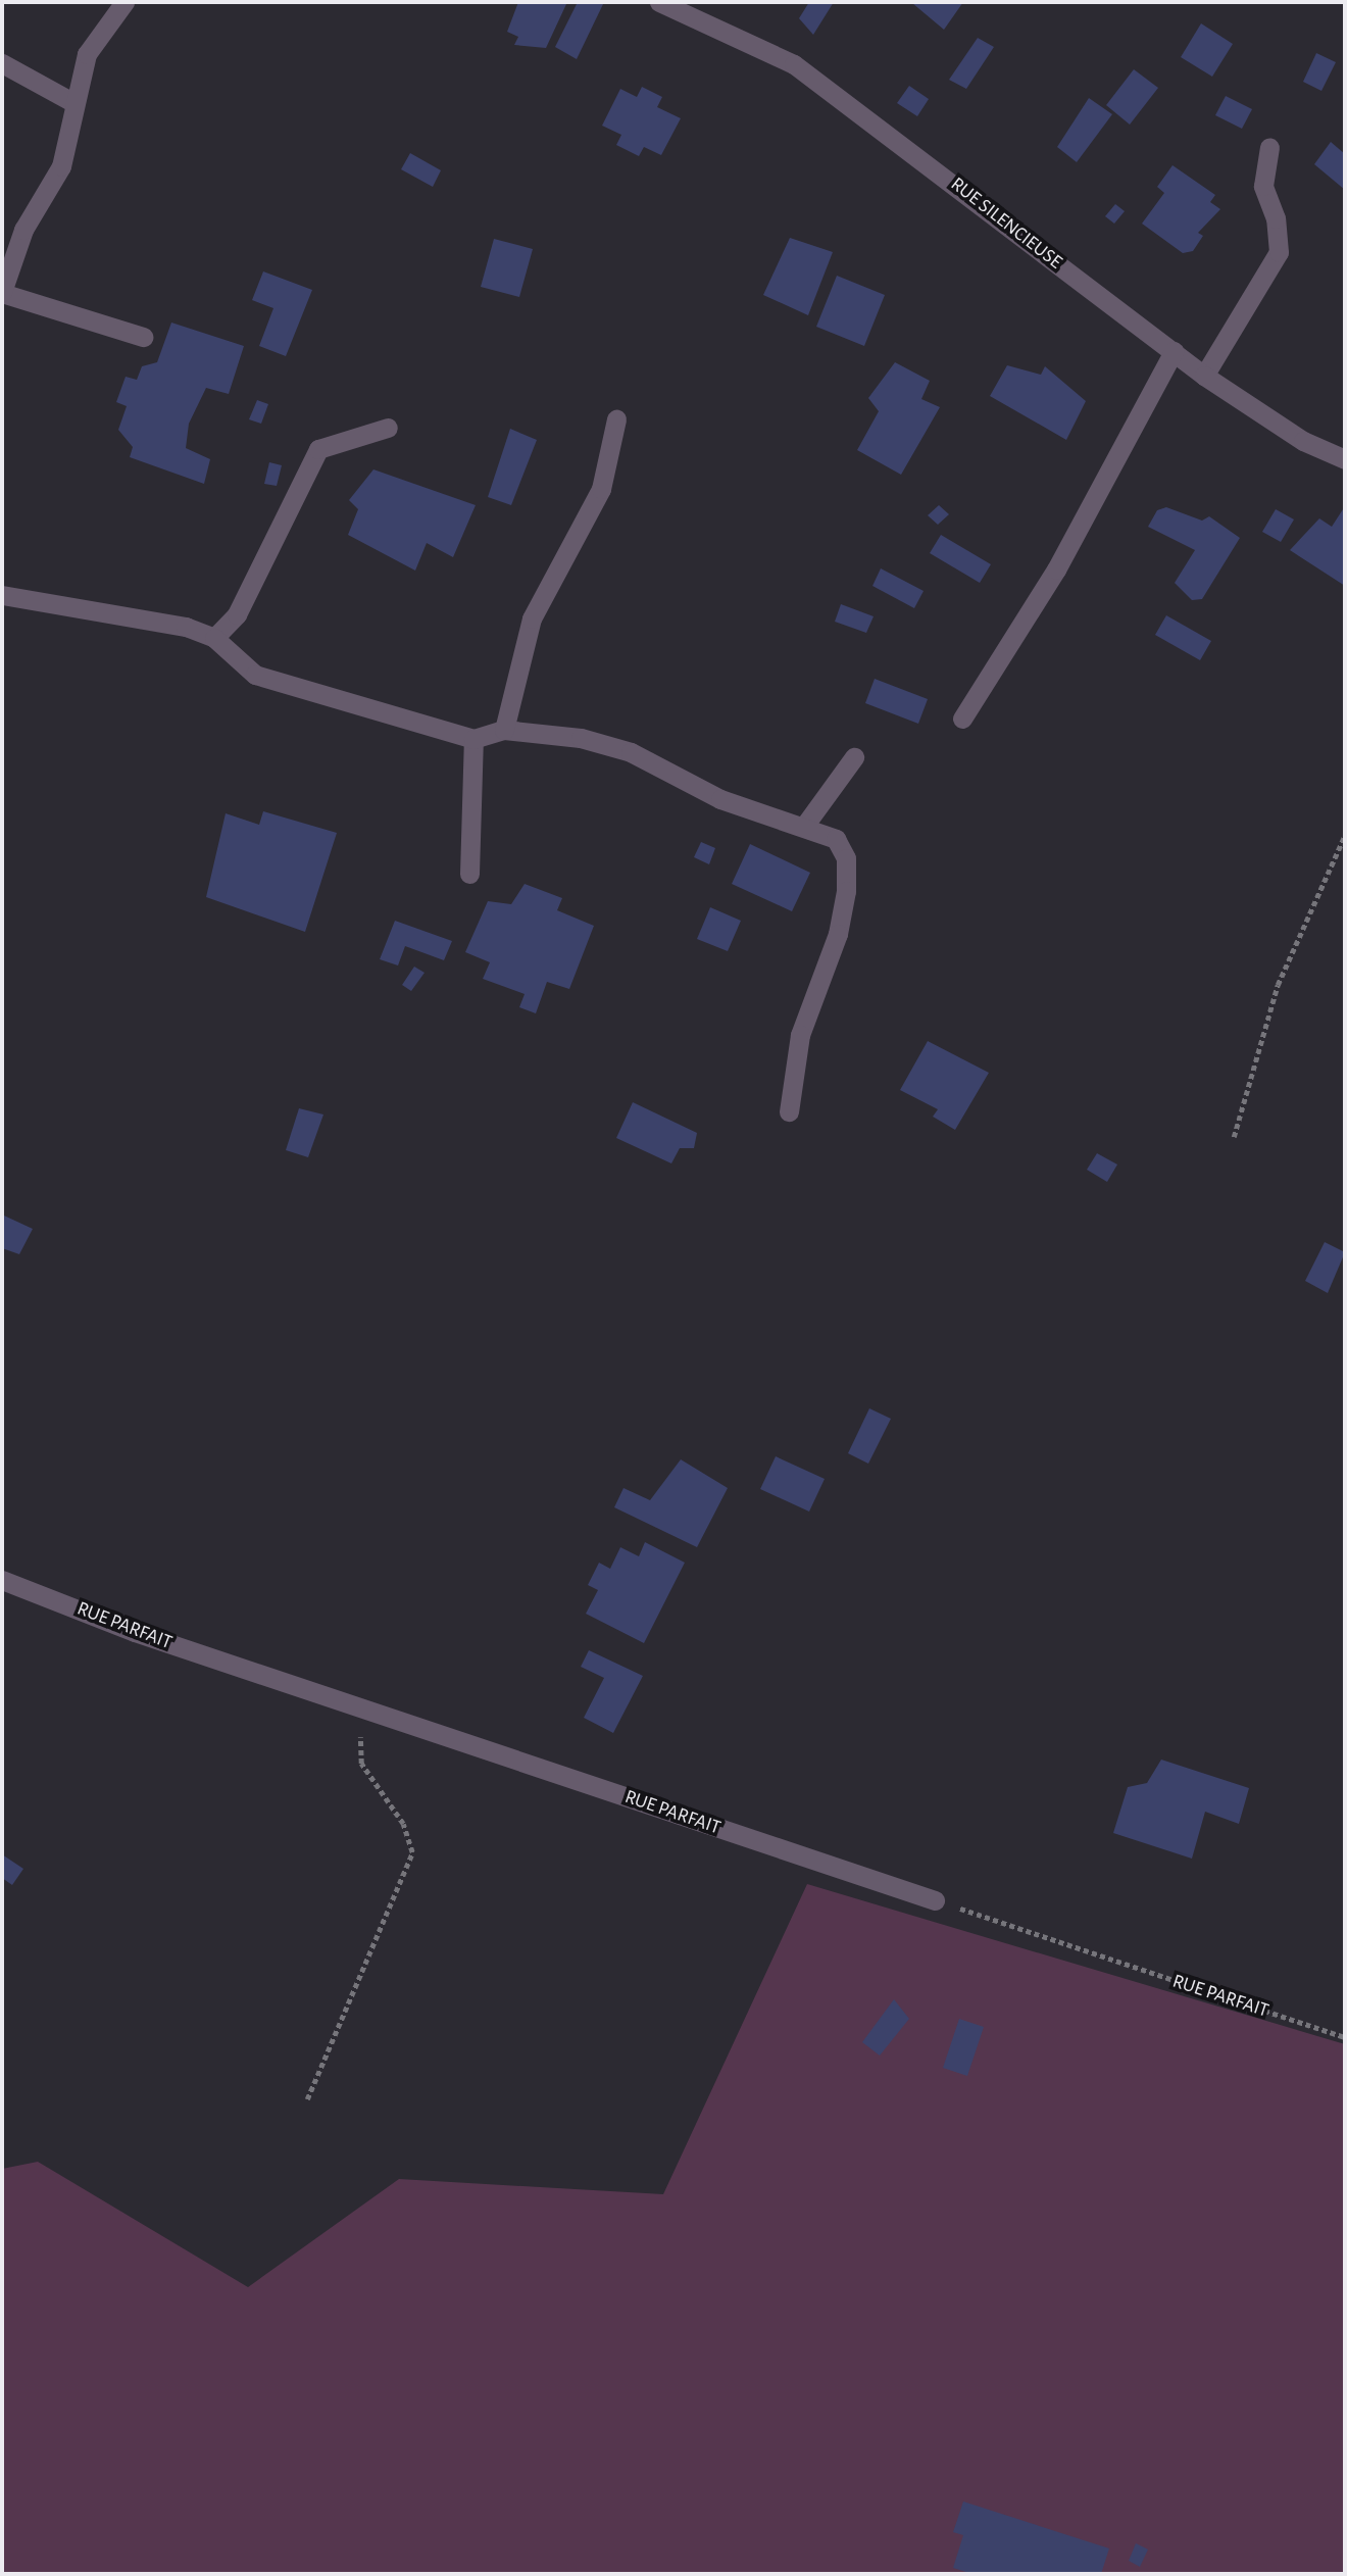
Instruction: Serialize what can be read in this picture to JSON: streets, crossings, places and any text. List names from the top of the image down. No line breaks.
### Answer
{"streets":{"street":["RUE SILENCIEUSE","RUE PARFAIT"]}}
